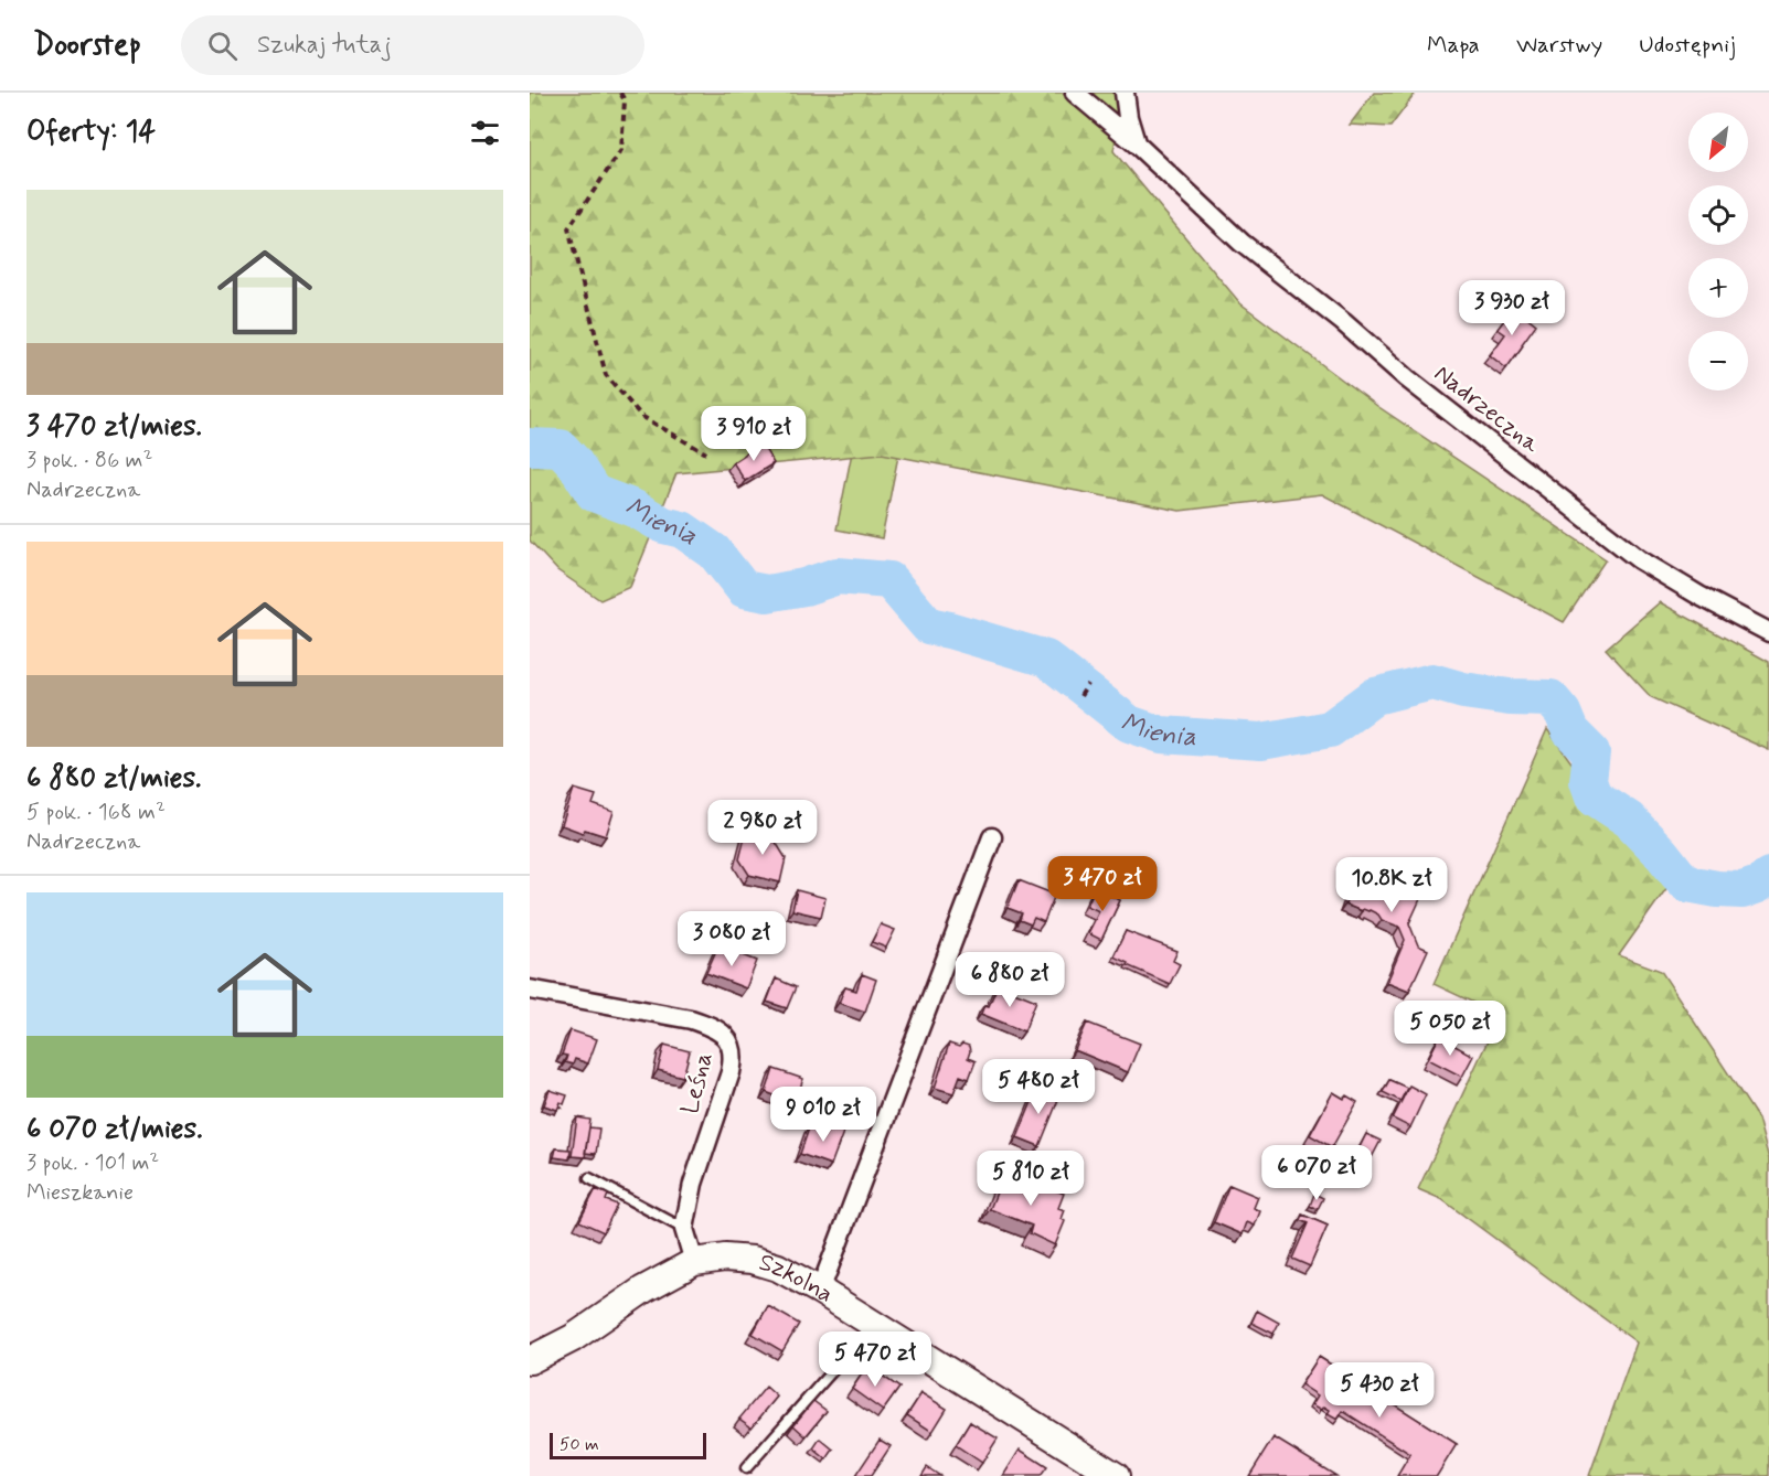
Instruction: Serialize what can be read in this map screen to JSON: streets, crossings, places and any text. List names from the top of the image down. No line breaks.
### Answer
{"streets":{"street":["Nadrzeczna","Leśna","Szkolna"]},"crossings":[["Leśna","Szkolna"]],"water":["Mienia"],"scale_bar":"50 m","north":"bottom left","page":{"header":"Doorstep","search":"Szukaj tutaj","nav":["Mapa","Warstwy","Udostępnij"],"heading":"Oferty: 14","map_buttons":["+","−"],"list":[{"name":"3 470 zł/mies.","note":"3 pok. · 86 m² · Nadrzeczna"},{"name":"6 880 zł/mies.","note":"5 pok. · 168 m² · Nadrzeczna"},{"name":"6 070 zł/mies.","note":"3 pok. · 101 m² · Mieszkanie"}],"price":["3 930 zł","3 910 zł","2 980 zł","3 470 zł","10.8K zł","3 080 zł","6 880 zł","5 050 zł","5 480 zł","9 010 zł","6 070 zł","5 810 zł","5 470 zł","5 430 zł"],"scale":"50 m"}}
